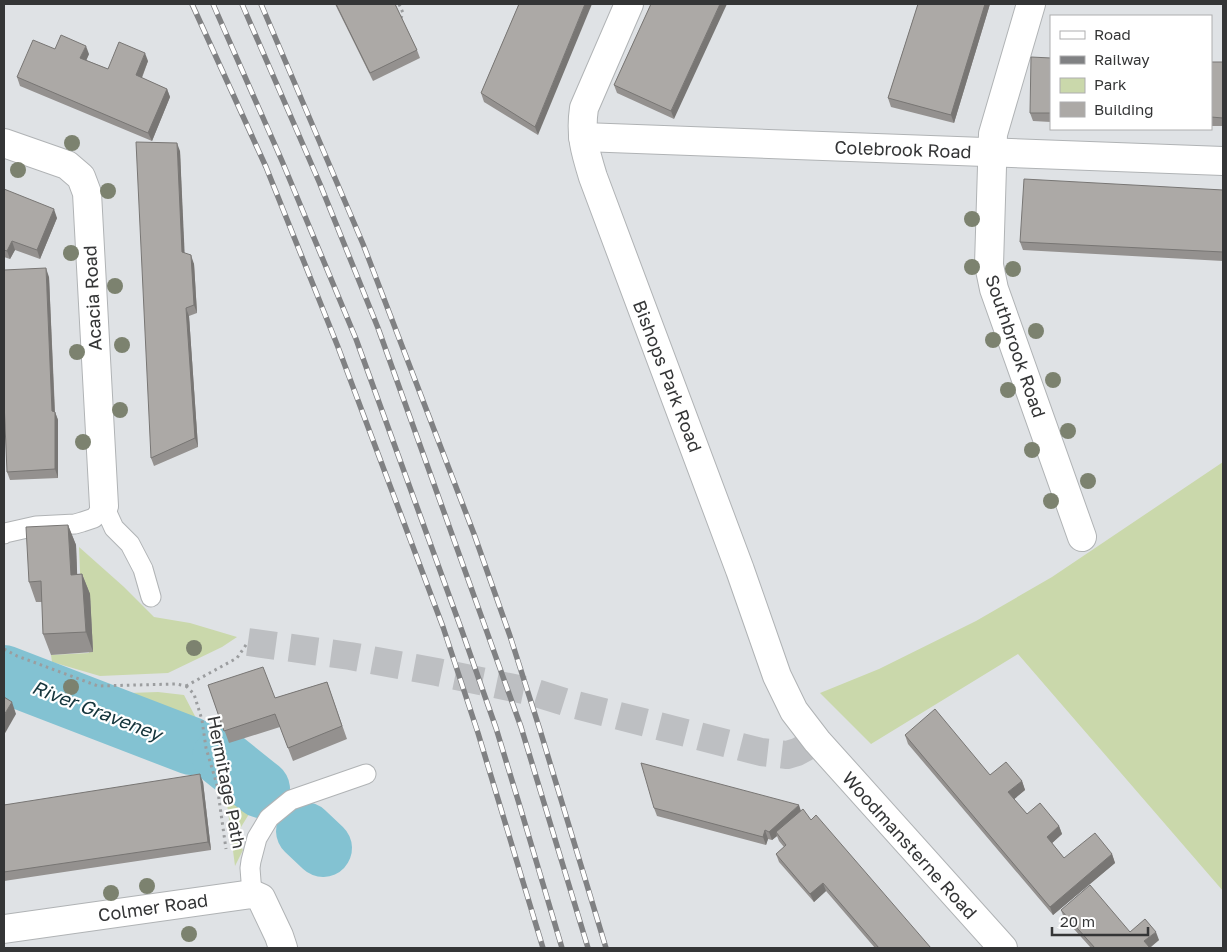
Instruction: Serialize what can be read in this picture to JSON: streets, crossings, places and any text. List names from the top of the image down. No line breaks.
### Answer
{"streets":{"street":["Colebrook Road","Acacia Road","Southbrook Road","Bishops Park Road","Woodmansterne Road","Colmer Road"],"path":["Hermitage Path"]},"crossings":[["Colebrook Road","Southbrook Road"],["Colebrook Road","Bishops Park Road"],["Bishops Park Road","Woodmansterne Road"]],"water":["River Graveney"],"legend":["Road","Railway","Park","Building"],"scale_bar":"20 m"}
